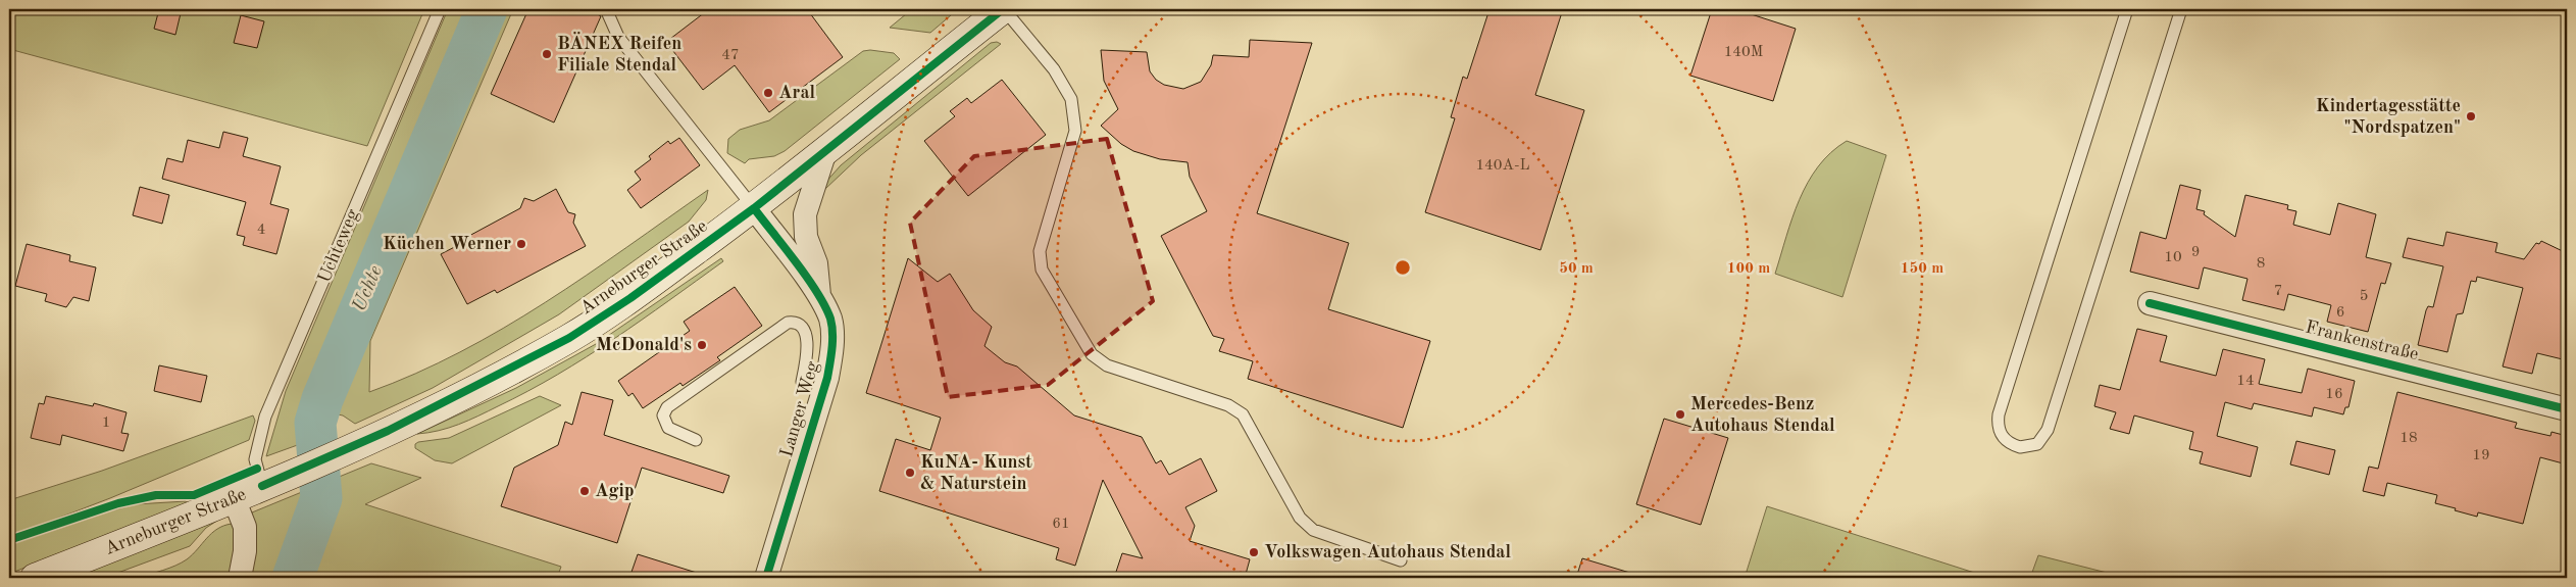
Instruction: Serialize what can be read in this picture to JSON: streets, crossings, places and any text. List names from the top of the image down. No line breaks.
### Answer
{"streets":{"main road":["Arneburger Straße"],"street":["Frankenstraße","Langer Weg"],"lane":["Uchteweg"]},"crossings":[["Uchteweg","Arneburger Straße"],["Arneburger Straße","Langer Weg"]],"water":["Uchte"],"places":["BÄNEX Reifen Filiale Stendal","Aral","Kindertagesstätte \"Nordspatzen\"","Küchen Werner","McDonald's","Mercedes-Benz Autohaus Stendal","KuNA- Kunst & Naturstein","Agip","Volkswagen Autohaus Stendal"],"house_numbers":["140M","47","140A-L","4","9","10","8","7","5","6","14","16","1","18","19","61"],"rings":["50 m","100 m","150 m"]}
